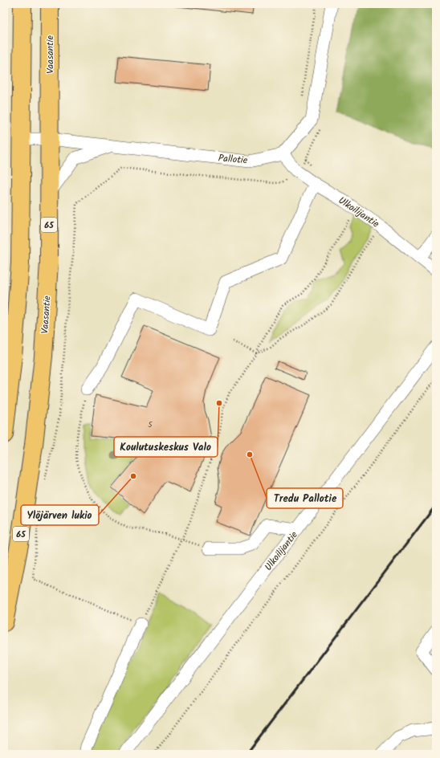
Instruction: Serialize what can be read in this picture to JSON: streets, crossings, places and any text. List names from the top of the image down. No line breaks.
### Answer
{"streets":{"highway":["Vaasantie","65"],"street":["Pallotie","Ulkoilijantie"]},"crossings":[["Vaasantie","Pallotie"],["Pallotie","Ulkoilijantie"]],"places":["Koulutuskeskus Valo","Tredu Pallotie","Ylöjärven lukio"],"house_numbers":["5"]}
